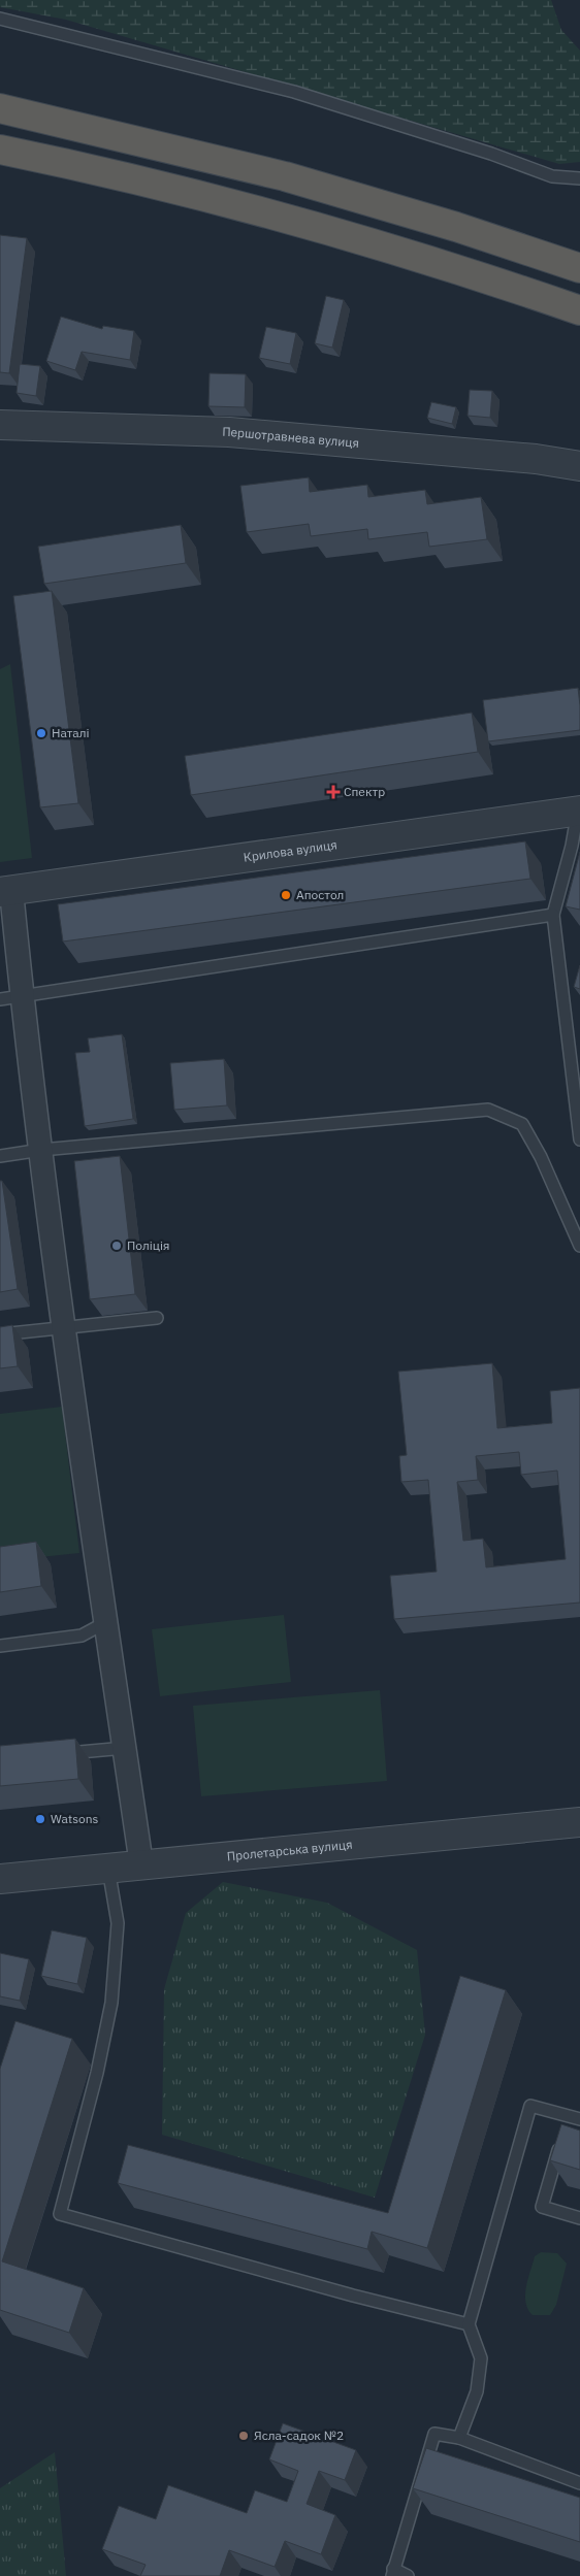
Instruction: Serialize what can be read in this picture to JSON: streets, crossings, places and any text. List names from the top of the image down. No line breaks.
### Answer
{"streets":{"street":["Першотравнева вулиця","Крилова вулиця","Пролетарська вулиця"]},"places":{"other":["Наталі","Апостол","Поліція","Watsons","Ясла-садок №2"],"health":["Спектр"]}}
